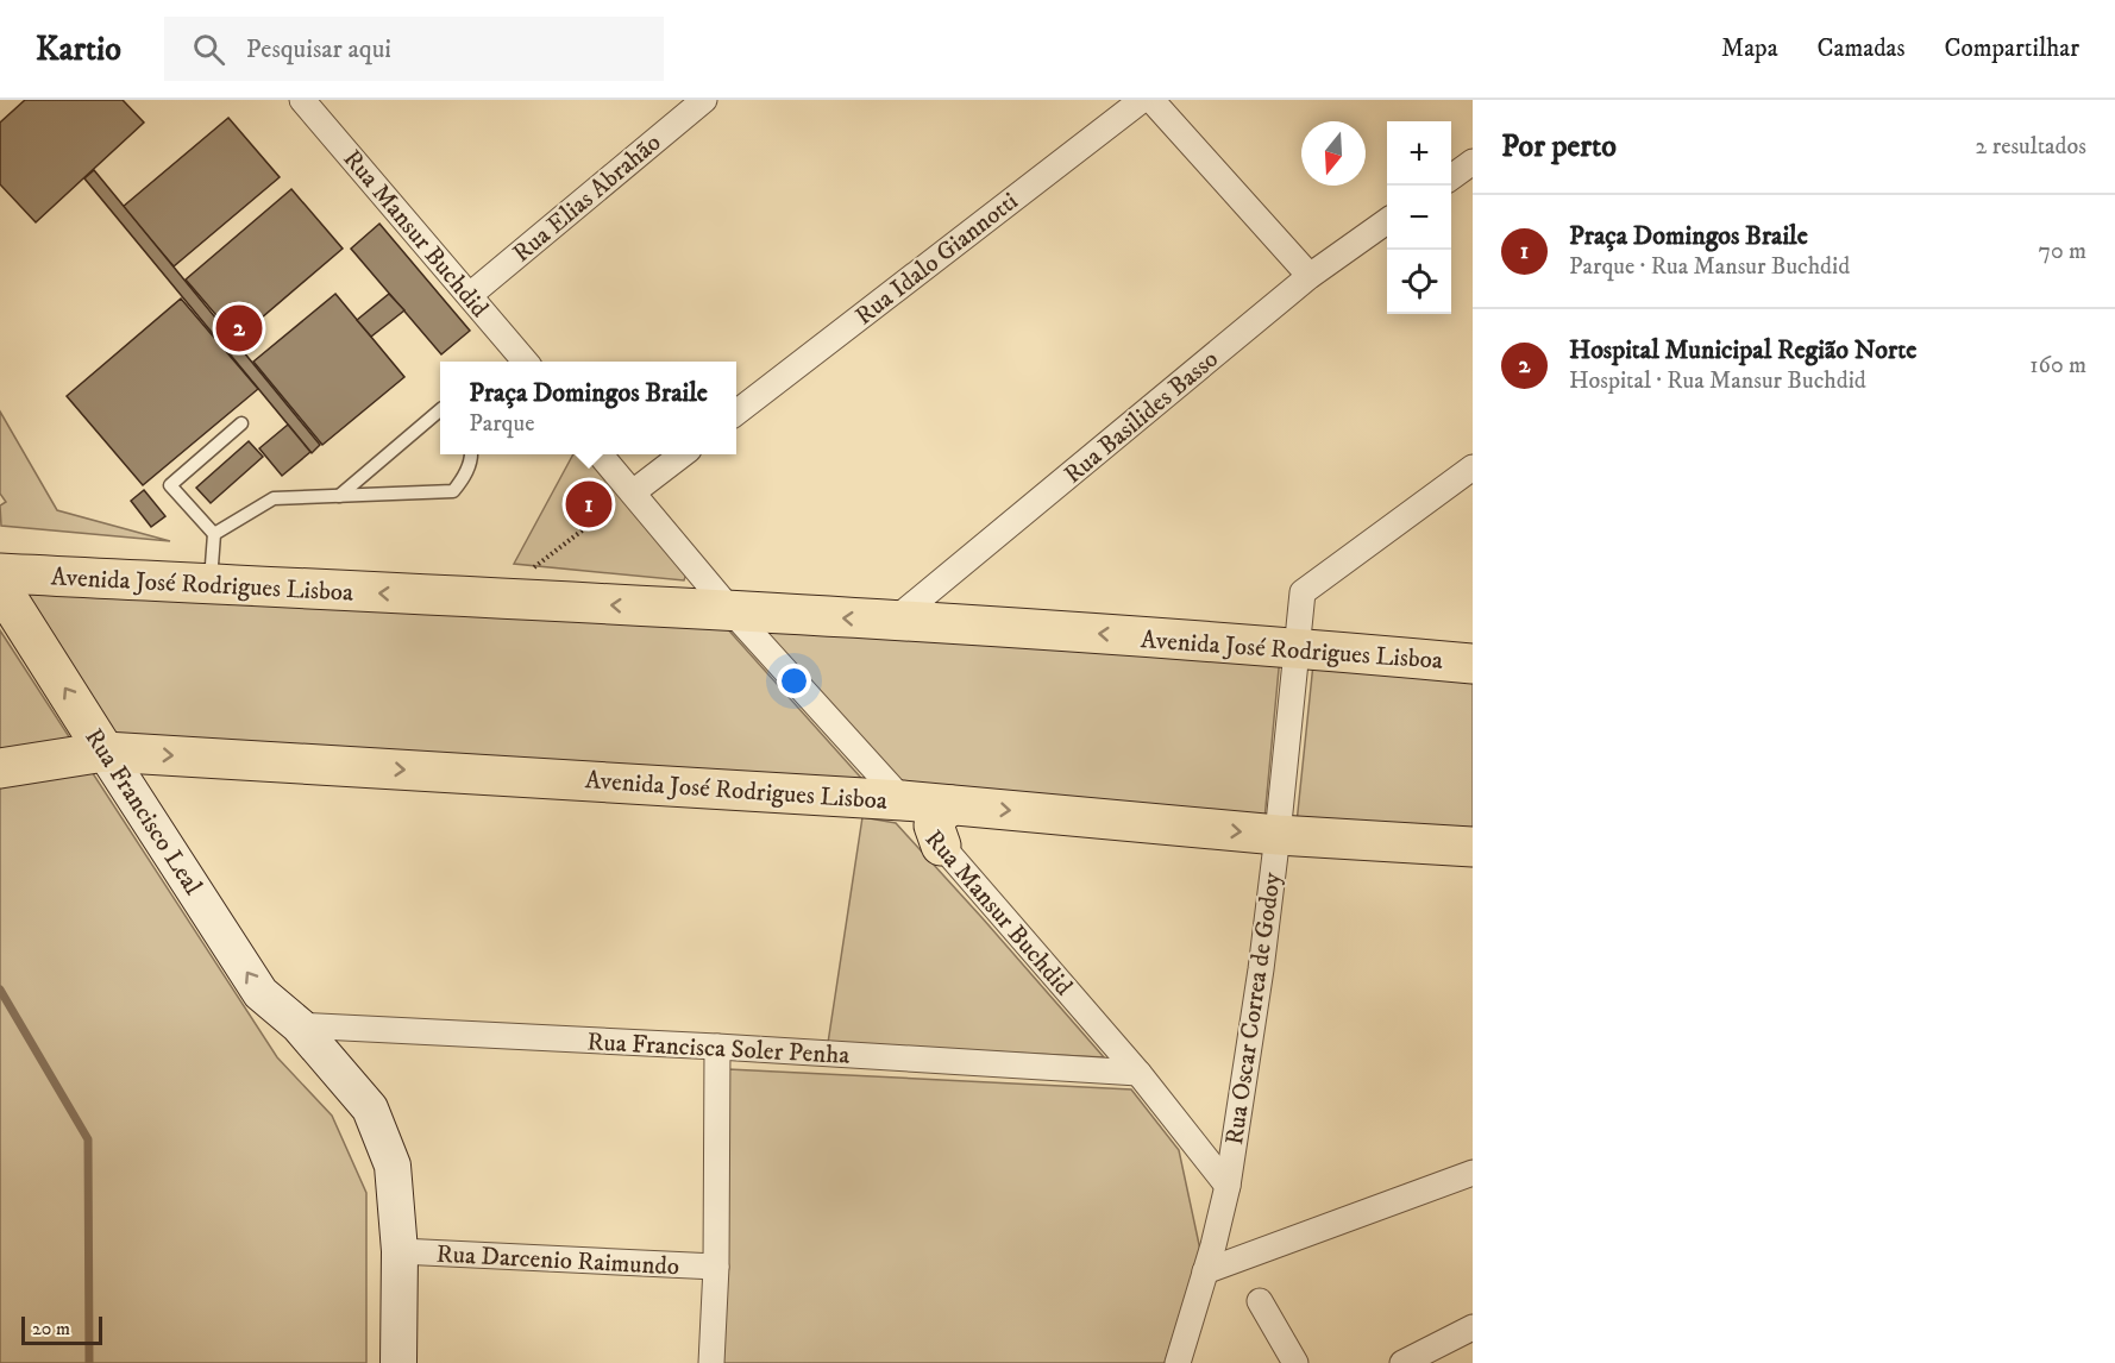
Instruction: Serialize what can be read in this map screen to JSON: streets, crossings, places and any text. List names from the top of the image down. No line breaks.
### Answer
{"streets":{"main road":["Avenida José Rodrigues Lisboa","Rua Francisco Leal"],"street":["Rua Elias Abrahão","Rua Mansur Buchdid","Rua Idalo Giannotti","Rua Basilides Basso","Rua Oscar Correa de Godoy","Rua Francisca Soler Penha","Rua Darcenio Raimundo"]},"crossings":[["Rua Elias Abrahão","Rua Mansur Buchdid"],["Rua Mansur Buchdid","Avenida José Rodrigues Lisboa"],["Rua Mansur Buchdid","Rua Oscar Correa de Godoy"],["Rua Mansur Buchdid","Rua Francisca Soler Penha"],["Rua Basilides Basso","Avenida José Rodrigues Lisboa"],["Avenida José Rodrigues Lisboa","Rua Francisco Leal"],["Avenida José Rodrigues Lisboa","Rua Oscar Correa de Godoy"],["Rua Francisco Leal","Rua Francisca Soler Penha"],["Rua Francisco Leal","Rua Darcenio Raimundo"]],"one_way":["Rua Francisco Leal"],"scale_bar":"20 m","north":"bottom","page":{"header":"Kartio","search":"Pesquisar aqui","nav":["Mapa","Camadas","Compartilhar"],"heading":["Por perto","2 resultados"],"map_buttons":["+","−"],"list":[{"mark":"1","name":"Praça Domingos Braile","note":"Parque · Rua Mansur Buchdid","value":"70 m"},{"mark":"2","name":"Hospital Municipal Região Norte","note":"Hospital · Rua Mansur Buchdid","value":"160 m"}],"pins":["2","1"],"popup":["Praça Domingos Braile","Parque"],"scale":"20 m"}}
